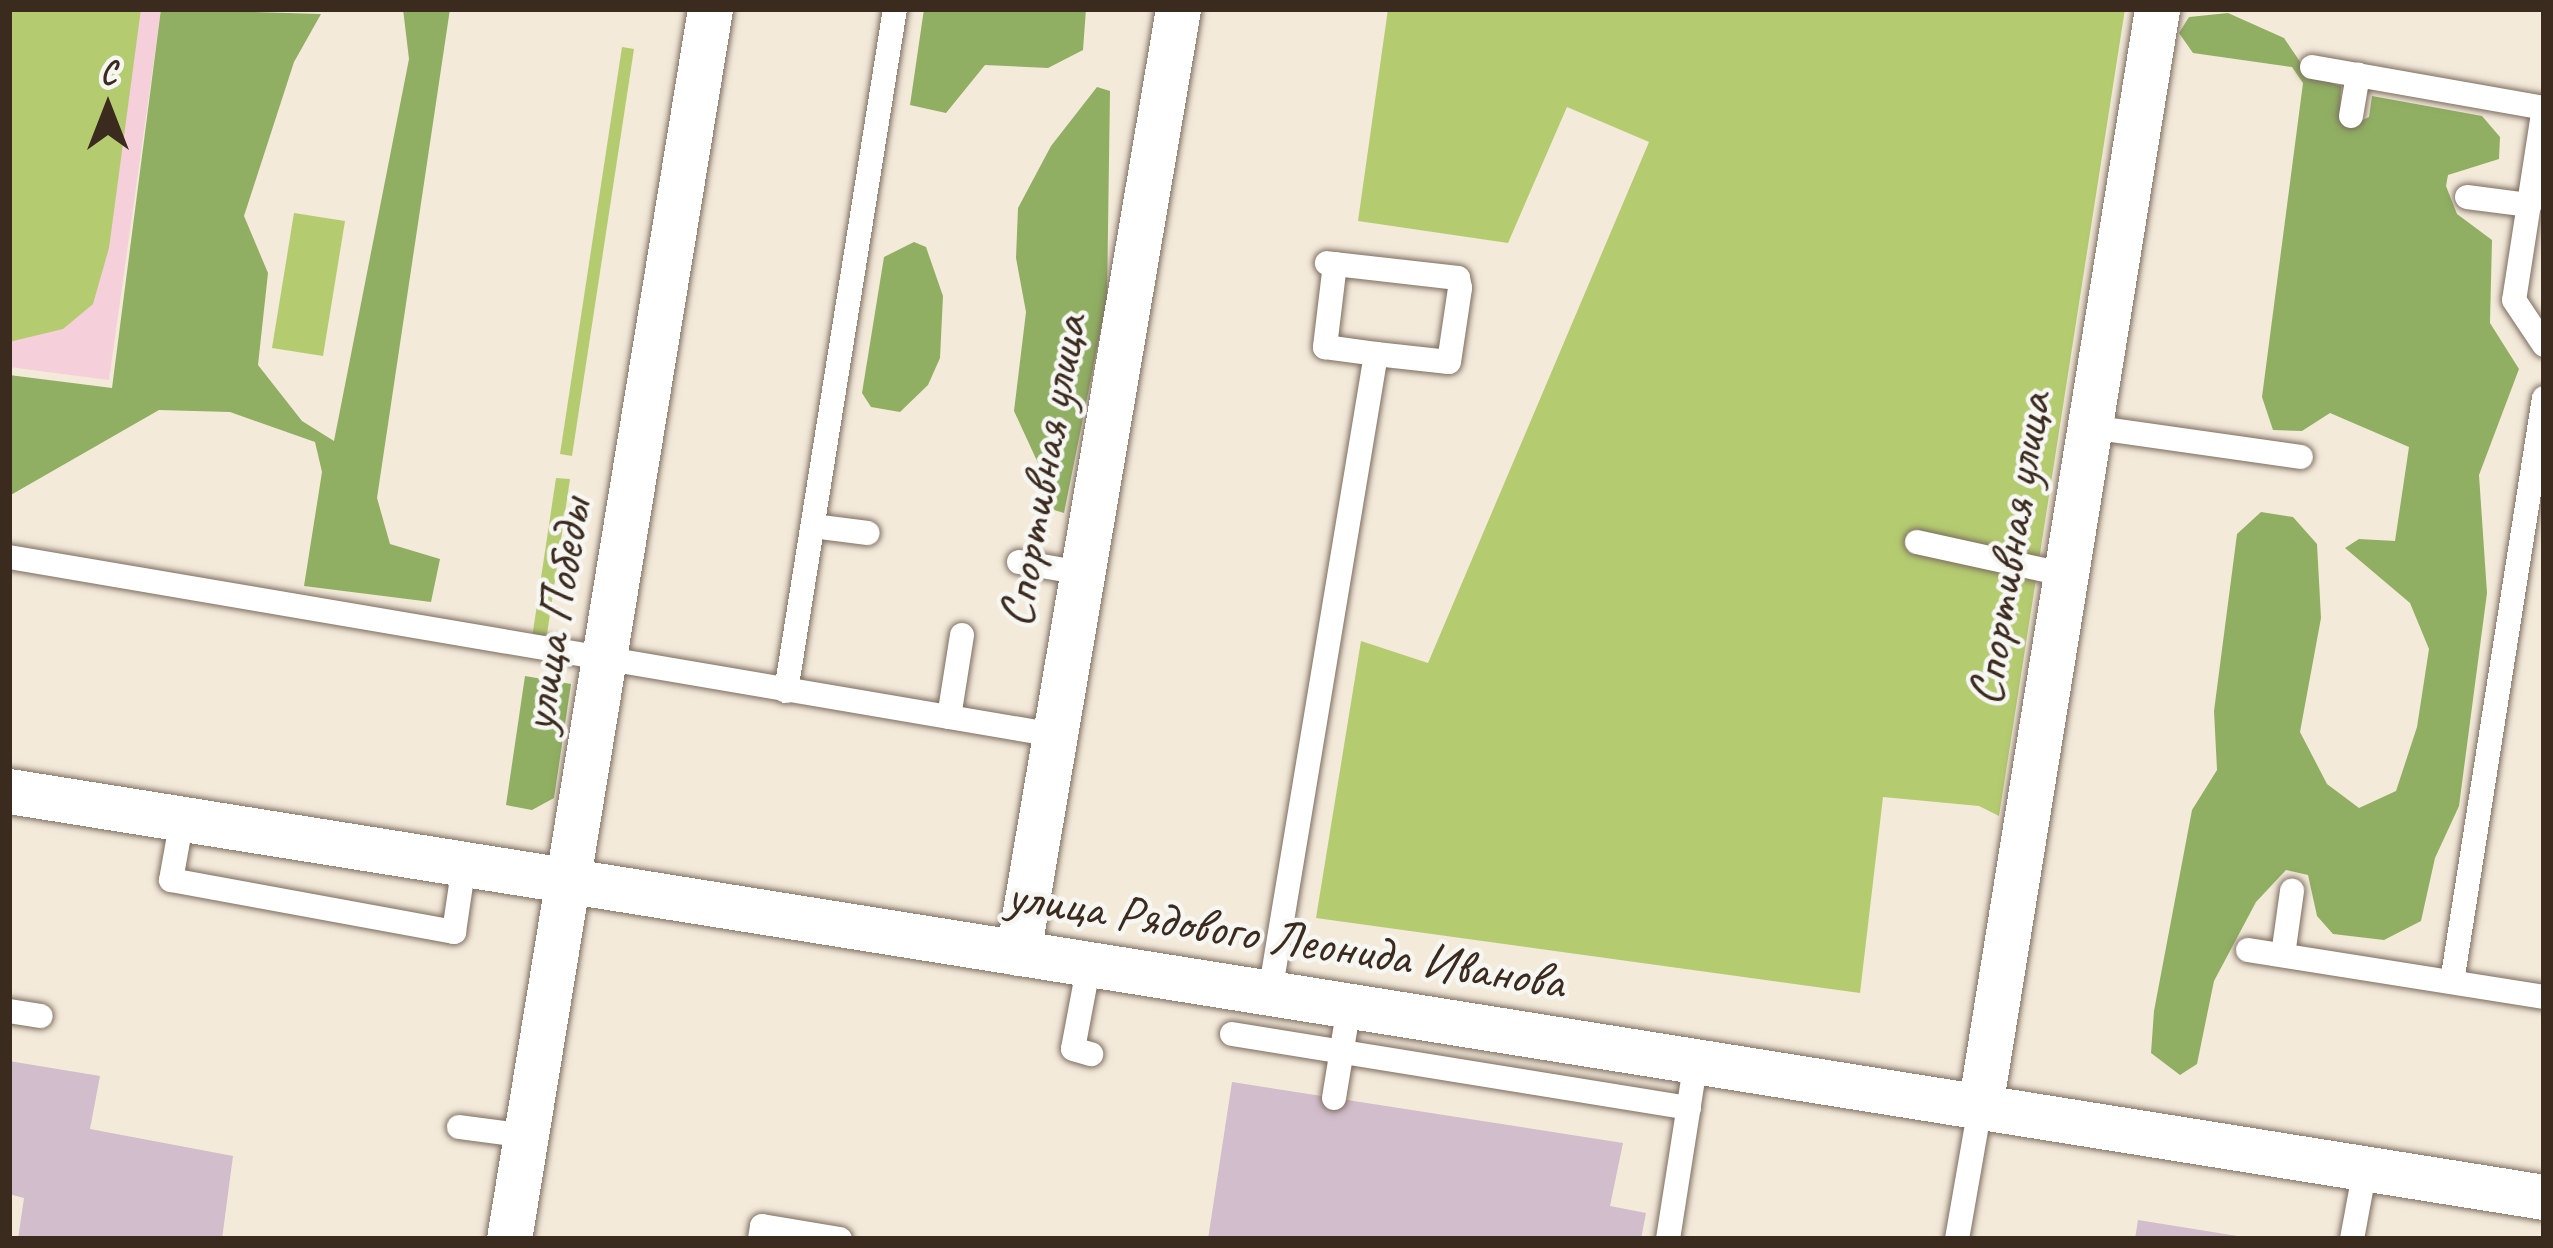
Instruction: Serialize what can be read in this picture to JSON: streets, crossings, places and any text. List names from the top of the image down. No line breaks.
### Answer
{"streets":{"street":["Спортивная улица","улица Победы","улица Рядового Леонида Иванова"]},"crossings":[["Спортивная улица","улица Рядового Леонида Иванова"],["улица Победы","улица Рядового Леонида Иванова"]],"north":"top"}
